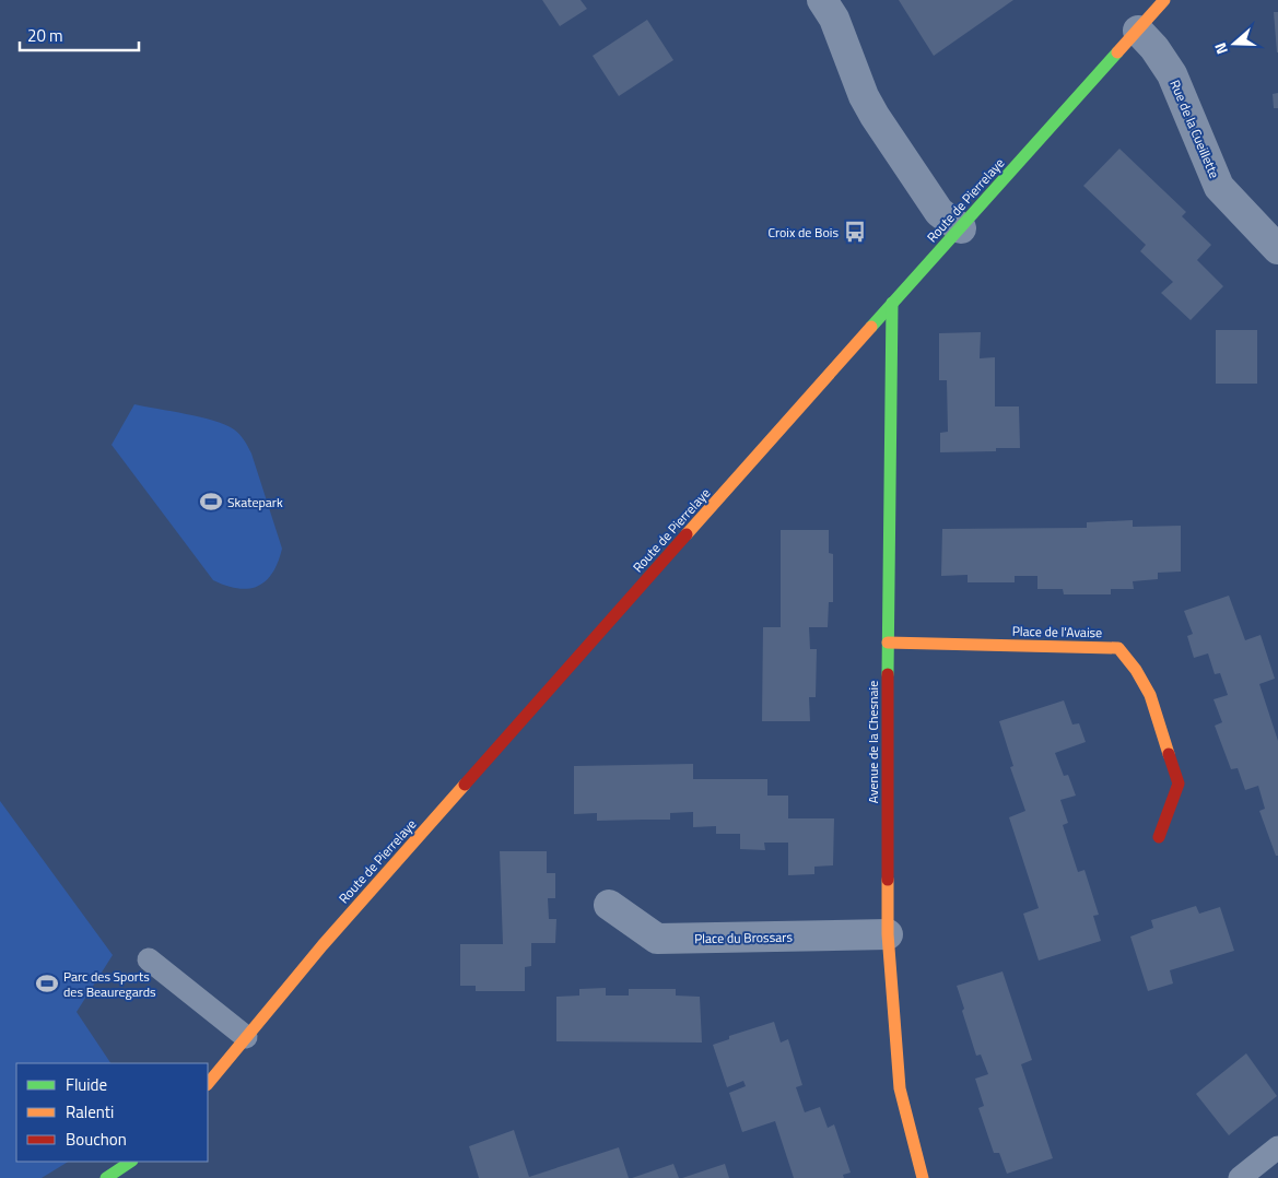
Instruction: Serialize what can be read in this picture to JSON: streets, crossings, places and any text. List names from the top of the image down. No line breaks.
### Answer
{"streets":{"street":["Rue de la Cueillette","Route de Pierrelaye","Place de l'Avaise","Avenue de la Chesnaie","Place du Brossars"]},"crossings":[["Rue de la Cueillette","Route de Pierrelaye"],["Route de Pierrelaye","Avenue de la Chesnaie"],["Place de l'Avaise","Avenue de la Chesnaie"],["Avenue de la Chesnaie","Place du Brossars"]],"places":{"bus stop":["Croix de Bois"],"sports":["Skatepark","Parc des Sports des Beauregards"]},"legend":["Fluide","Ralenti","Bouchon"],"scale_bar":"20 m","north":"left"}
